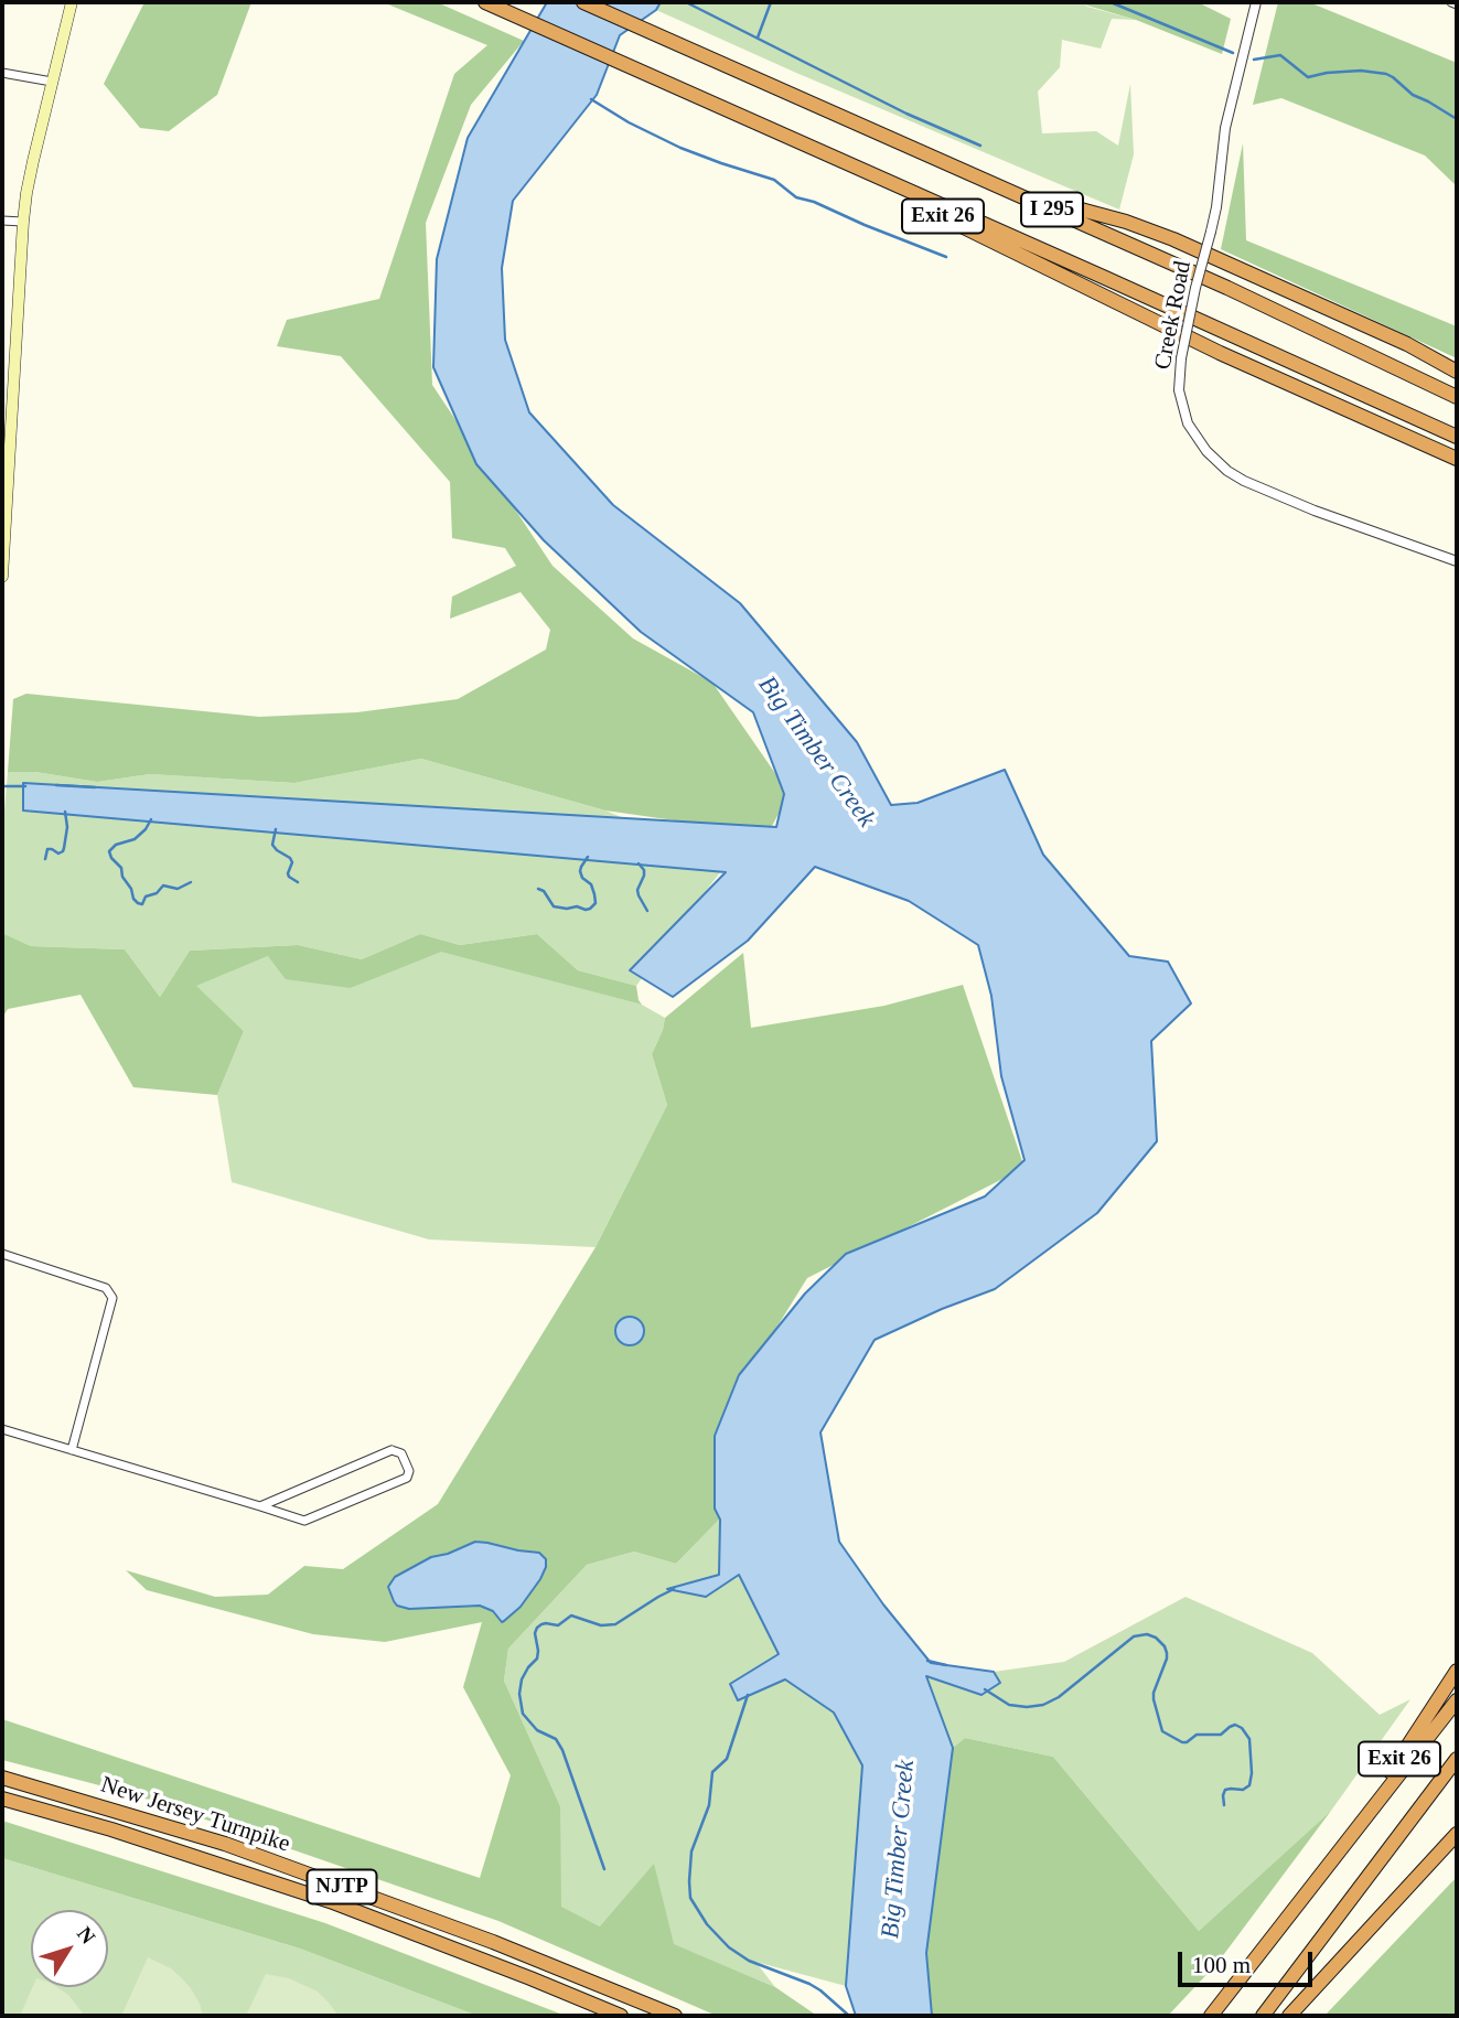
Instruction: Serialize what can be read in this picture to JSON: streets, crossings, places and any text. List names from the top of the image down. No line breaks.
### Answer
{"streets":{"highway":["I 295","Exit 26","New Jersey Turnpike","NJTP"],"street":["Creek Road"]},"crossings":[["I 295","Exit 26"]],"water":["Big Timber Creek"],"scale_bar":"100 m","north":"top right"}
